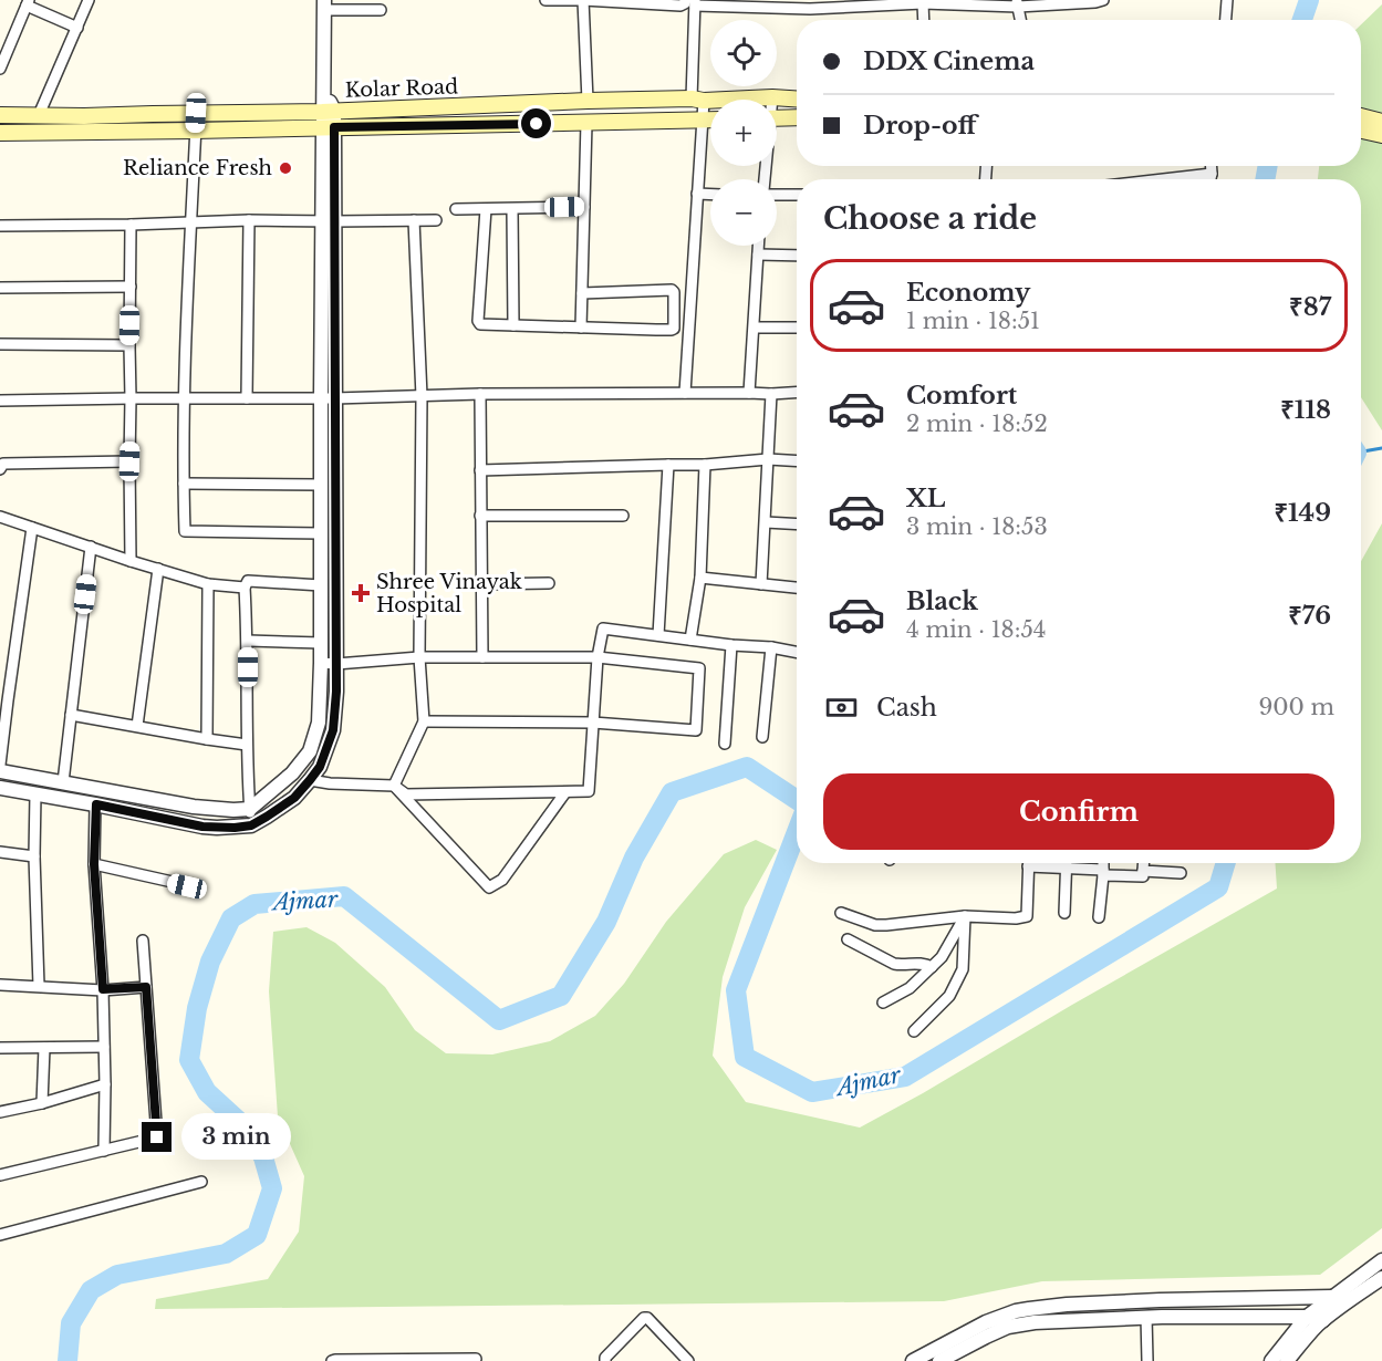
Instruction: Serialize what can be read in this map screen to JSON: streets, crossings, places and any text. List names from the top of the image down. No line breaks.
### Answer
{"streets":{"main road":["Kolar Road"]},"water":["Ajmar"],"places":{"other":["Reliance Fresh"],"health":["Shree Vinayak Hospital"]},"page":{"map_buttons":["+","−"],"banner":["DDX Cinema","Drop-off"],"heading":"Choose a ride","list":[{"name":"Economy","note":"1 min · 18:51","value":"₹87"},{"name":"Comfort","note":"2 min · 18:52","value":"₹118"},{"name":"XL","note":"3 min · 18:53","value":"₹149"},{"name":"Black","note":"4 min · 18:54","value":"₹76"}],"pay":["Cash","900 m"],"buttons":"Confirm","bubble":"3 min"}}
